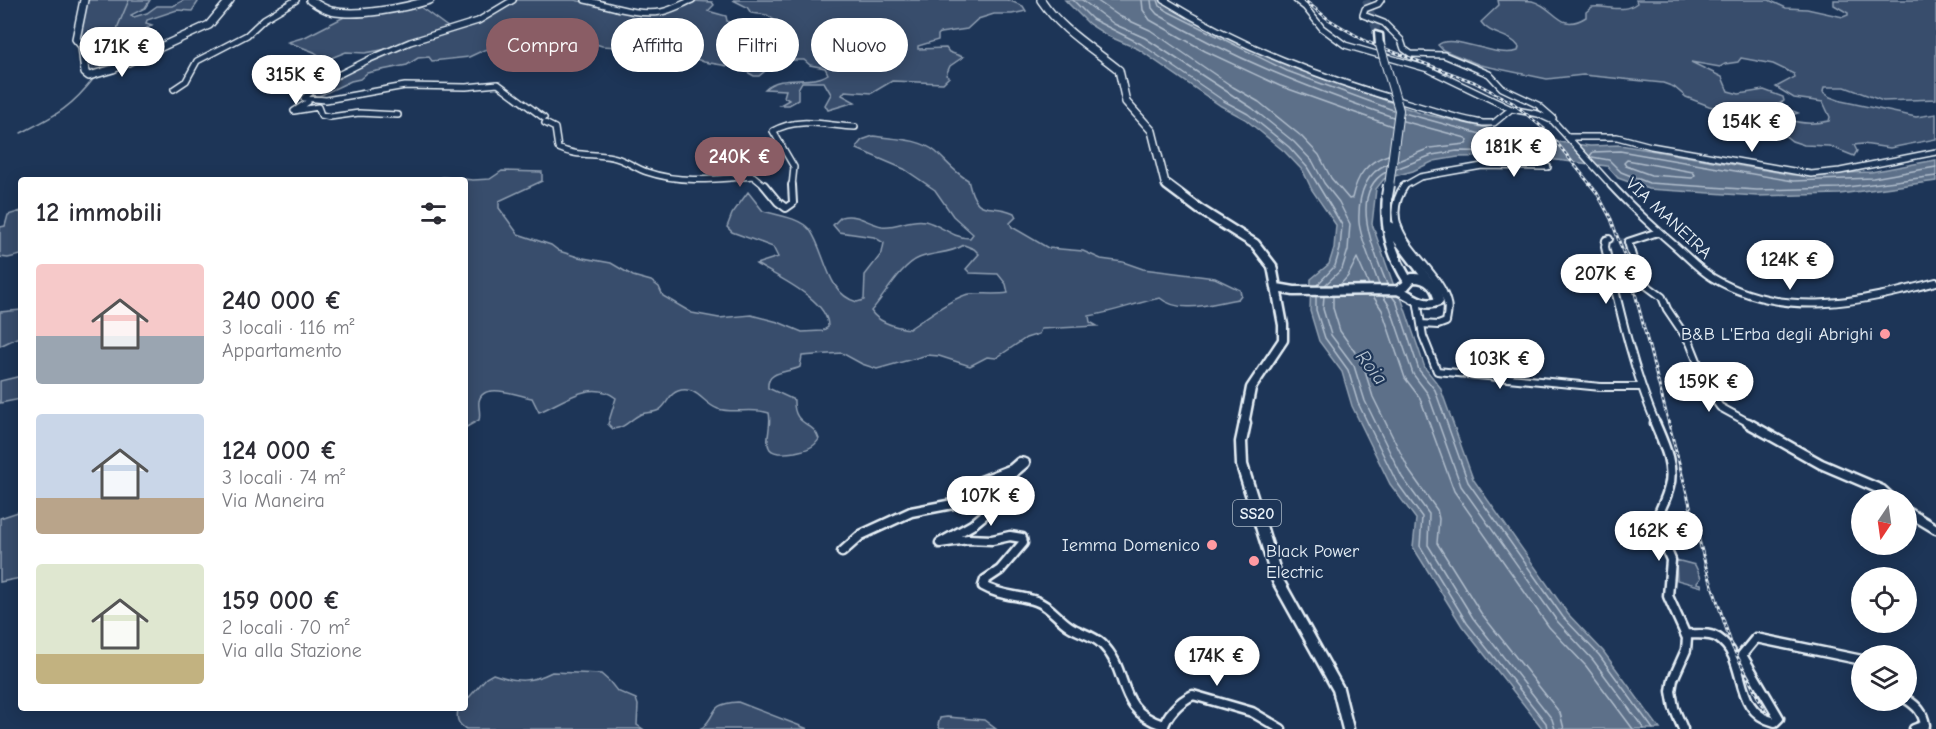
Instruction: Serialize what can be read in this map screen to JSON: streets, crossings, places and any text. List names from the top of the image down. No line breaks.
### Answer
{"streets":{"main road":["SS20"],"street":["VIA MANEIRA"]},"water":["Roia"],"places":["B&B L'Erba degli Abrighi","Iemma Domenico","Black Power Electric"],"north":"bottom","page":{"chip":["Compra","Affitta","Filtri","Nuovo"],"price":["171K €","315K €","154K €","181K €","240K €","124K €","207K €","103K €","159K €","107K €","162K €","174K €"],"heading":"12 immobili","list":[{"name":"240 000 €","note":"3 locali · 116 m² · Appartamento"},{"name":"124 000 €","note":"3 locali · 74 m² · Via Maneira"},{"name":"159 000 €","note":"2 locali · 70 m² · Via alla Stazione"}]}}
